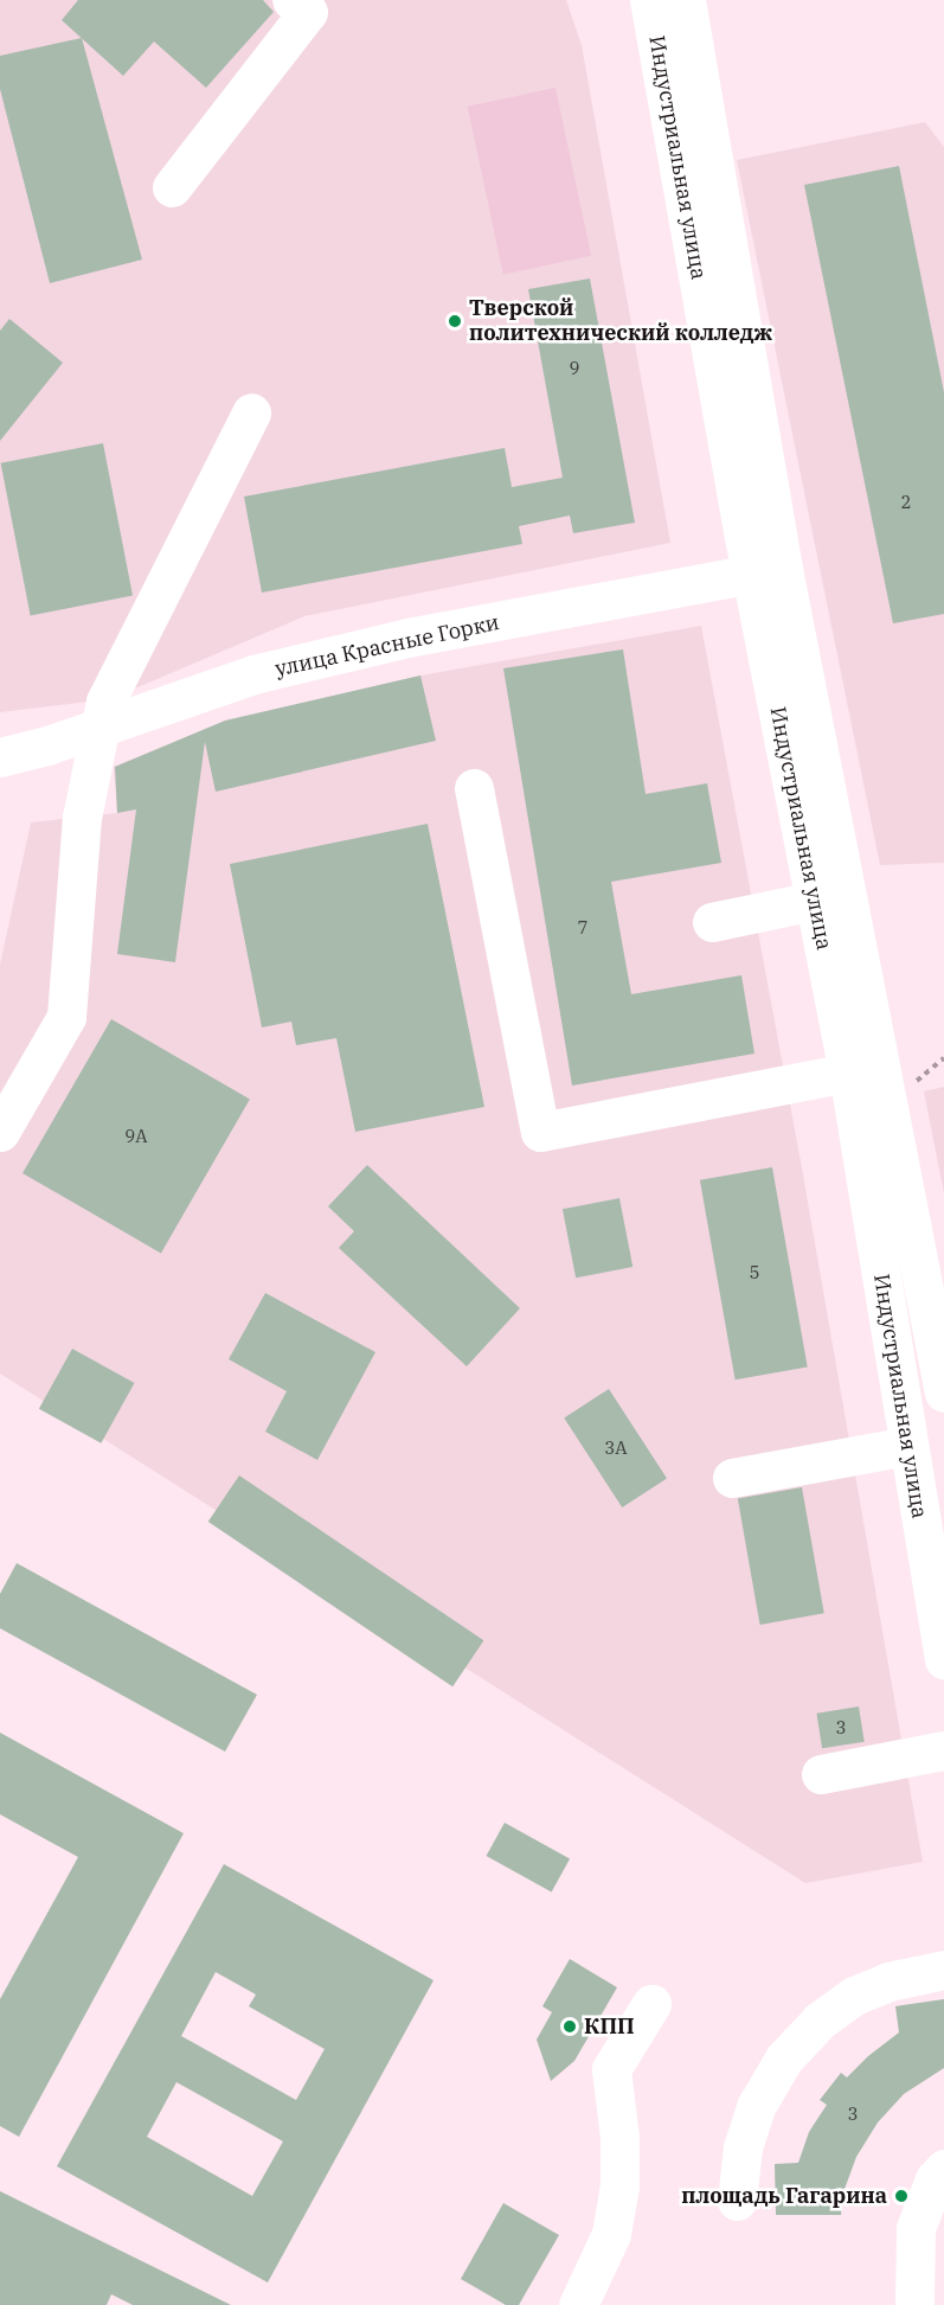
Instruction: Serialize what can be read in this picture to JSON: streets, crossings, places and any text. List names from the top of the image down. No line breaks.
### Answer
{"streets":{"street":["Индустриальная улица","улица Красные Горки"]},"crossings":[["Индустриальная улица","улица Красные Горки"]],"places":["Тверской политехнический колледж","КПП","площадь Гагарина"],"house_numbers":["9","2","7","9А","5","3А","3","3"]}
